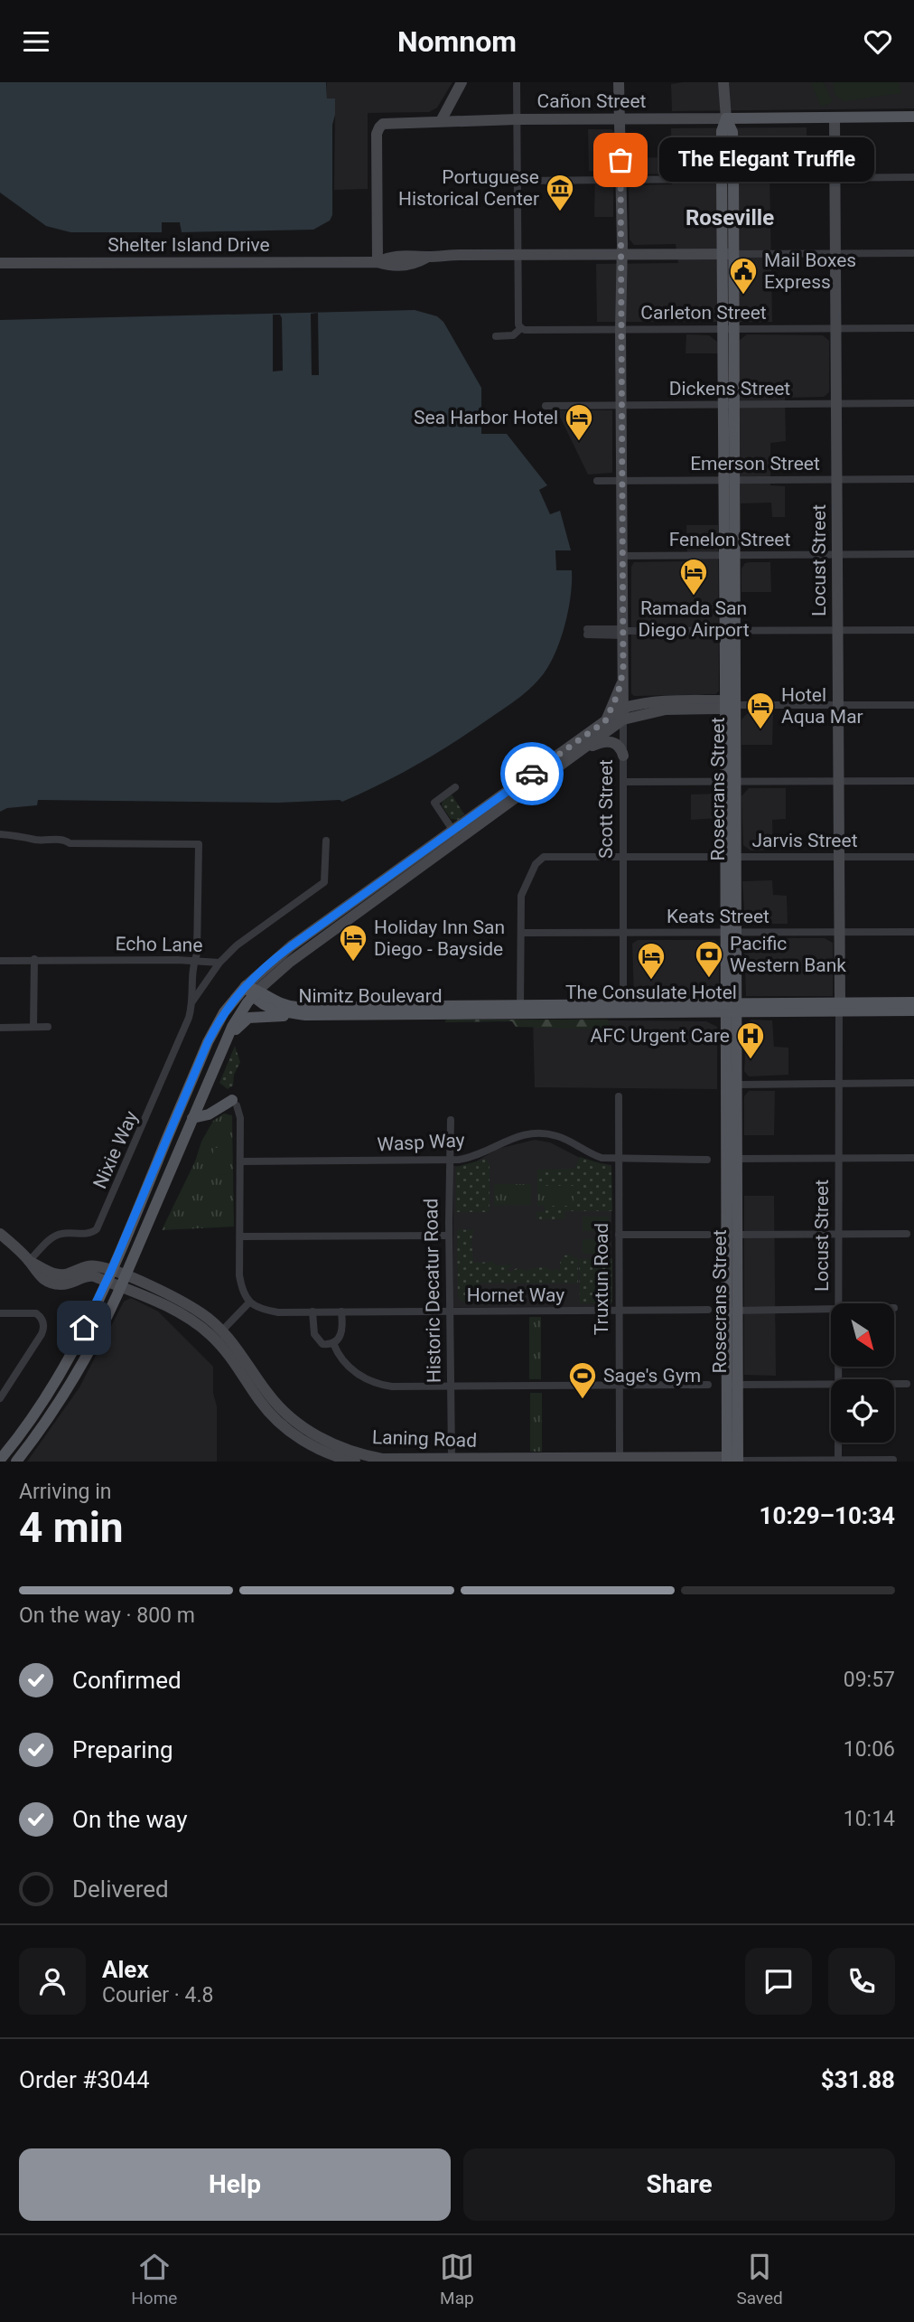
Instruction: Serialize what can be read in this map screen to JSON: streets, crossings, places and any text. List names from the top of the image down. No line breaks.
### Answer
{"streets":{"main road":["Cañon Street","Rosecrans Street","Nimitz Boulevard"],"street":["Shelter Island Drive","Carleton Street","Dickens Street","Emerson Street","Fenelon Street","Locust Street","Scott Street","Jarvis Street","Keats Street","Echo Lane","Wasp Way","Nixie Way","Truxtun Road","Historic Decatur Road","Hornet Way","Laning Road"]},"crossings":[["Cañon Street","Shelter Island Drive"],["Cañon Street","Locust Street"],["Cañon Street","Rosecrans Street"],["Cañon Street","Scott Street"],["Shelter Island Drive","Rosecrans Street"],["Shelter Island Drive","Scott Street"],["Carleton Street","Locust Street"],["Carleton Street","Rosecrans Street"],["Carleton Street","Scott Street"],["Dickens Street","Locust Street"],["Dickens Street","Rosecrans Street"],["Dickens Street","Scott Street"],["Emerson Street","Locust Street"],["Emerson Street","Rosecrans Street"],["Emerson Street","Scott Street"],["Fenelon Street","Locust Street"],["Fenelon Street","Rosecrans Street"],["Fenelon Street","Scott Street"],["Locust Street","Jarvis Street"],["Locust Street","Keats Street"],["Locust Street","Nimitz Boulevard"],["Rosecrans Street","Jarvis Street"],["Rosecrans Street","Keats Street"],["Rosecrans Street","Nimitz Boulevard"],["Rosecrans Street","Laning Road"],["Scott Street","Jarvis Street"],["Scott Street","Keats Street"],["Scott Street","Nimitz Boulevard"],["Jarvis Street","Keats Street"],["Wasp Way","Truxtun Road"],["Wasp Way","Historic Decatur Road"],["Nixie Way","Laning Road"],["Truxtun Road","Hornet Way"],["Truxtun Road","Laning Road"],["Historic Decatur Road","Hornet Way"],["Historic Decatur Road","Laning Road"]],"districts":["Roseville"],"places":{"other":["The Elegant Truffle"],"museum":["Portuguese Historical Center"],"public building":["Mail Boxes Express"],"hotel":["Sea Harbor Hotel","Ramada San Diego Airport","Hotel Aqua Mar","Holiday Inn San Diego - Bayside","The Consulate Hotel"],"bank":["Pacific Western Bank"],"hospital":["AFC Urgent Care"],"sports":["Sage's Gym"]},"north":"bottom right","page":{"header":"Nomnom","bubble":"The Elegant Truffle","heading":["4 min","Arriving in","10:29–10:34"],"panel":["Alex","Courier · 4.8","Order #3044","$31.88"],"bar":"On the way · 800 m","list":[["Confirmed","09:57"],["Preparing","10:06"],["On the way","10:14"],"Delivered"],"buttons":["Help","Share"],"tabs":["Home","Map","Saved"]}}
